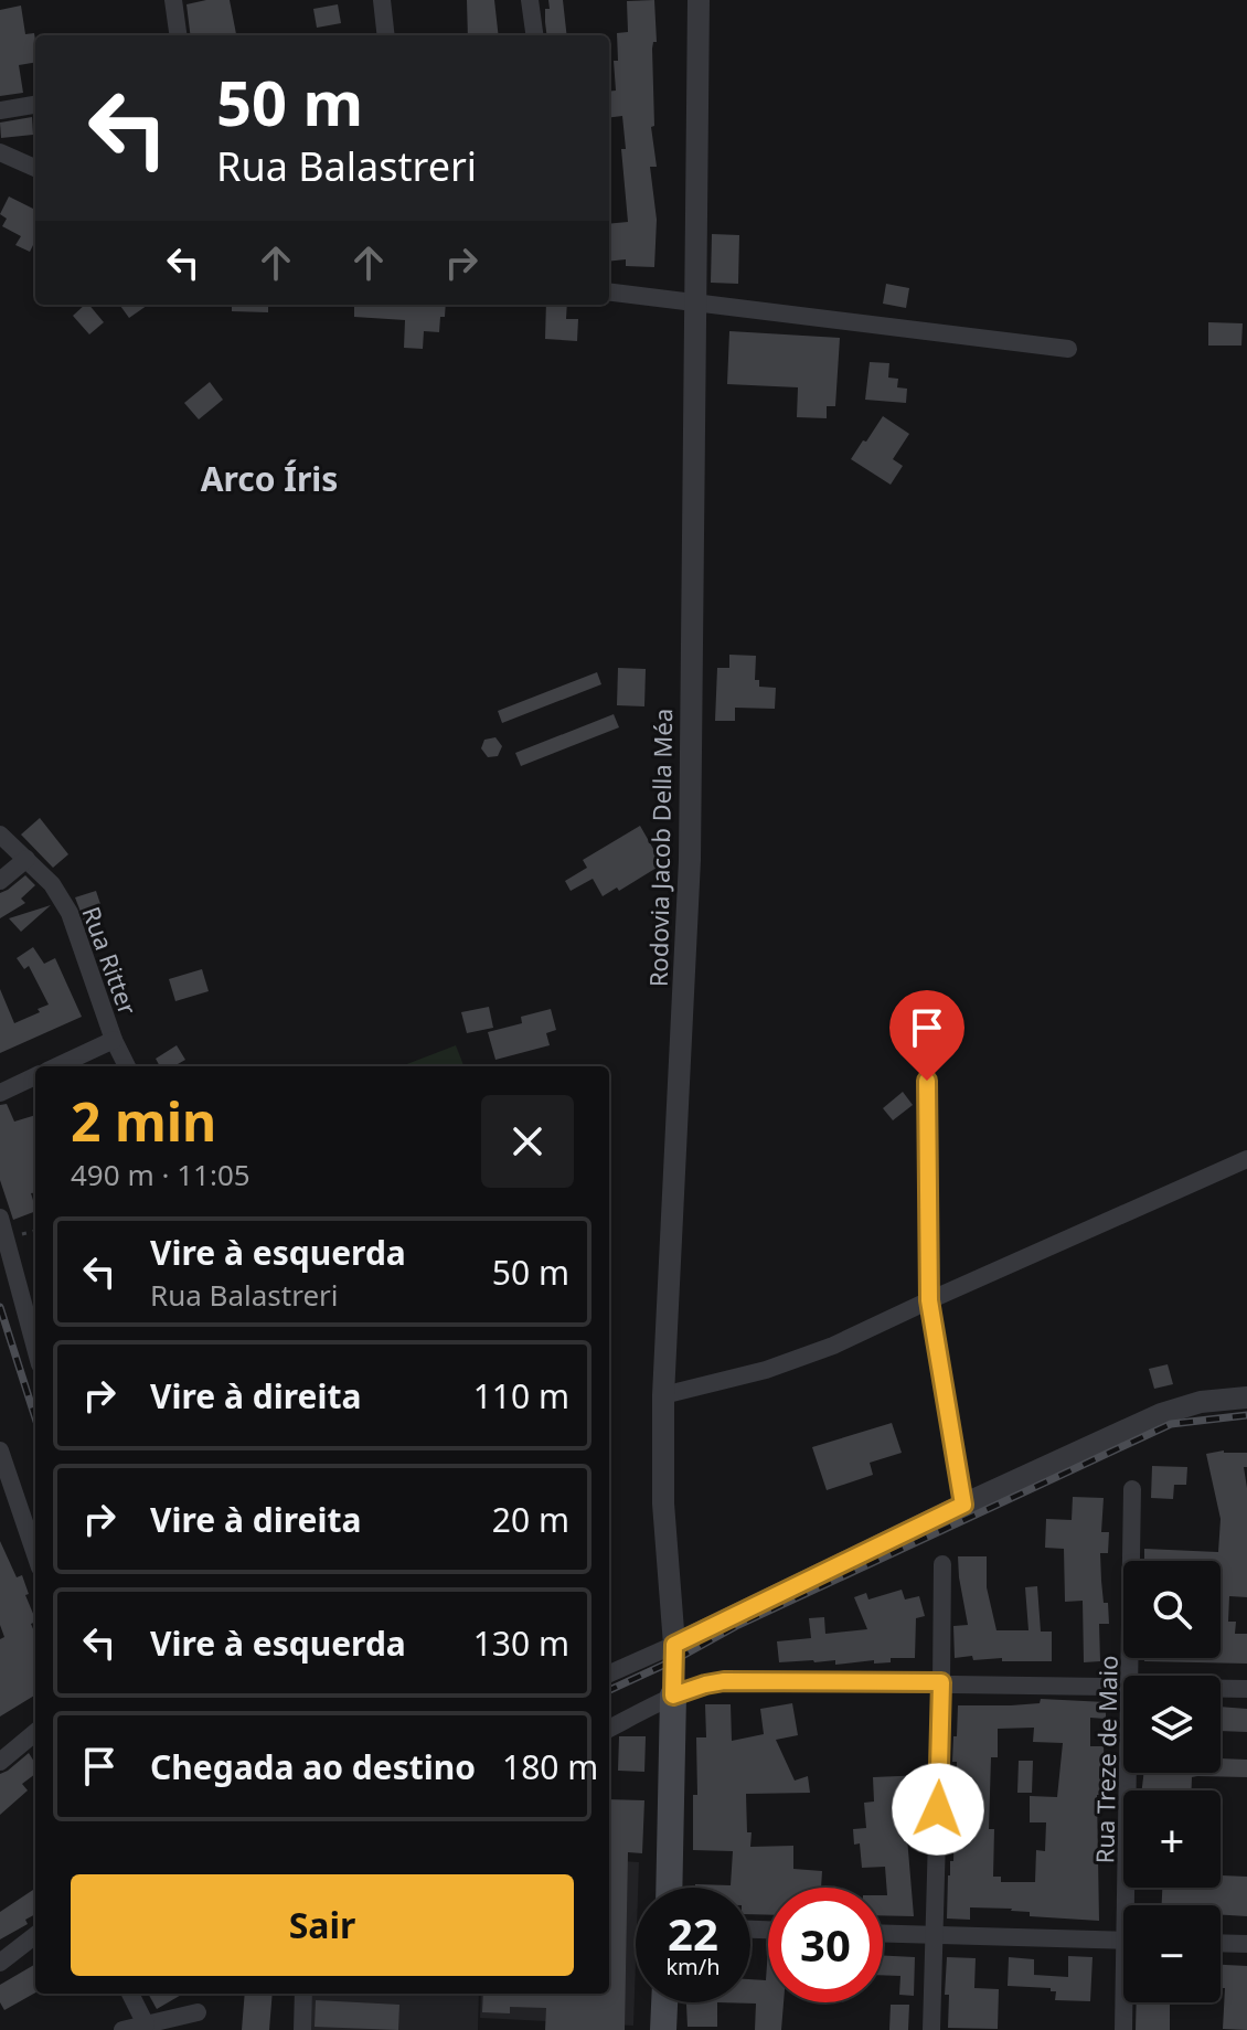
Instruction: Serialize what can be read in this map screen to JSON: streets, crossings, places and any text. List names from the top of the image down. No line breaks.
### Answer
{"streets":{"street":["Rodovia Jacob Della Méa","Rua Ritter","Rua Treze de Maio"]},"districts":["Arco Íris"],"page":{"turn":["50 m","Rua Balastreri"],"heading":["2 min","490 m · 11:05"],"list":[{"name":"Vire à esquerda","note":"Rua Balastreri","value":"50 m"},{"name":"Vire à direita","value":"110 m"},{"name":"Vire à direita","value":"20 m"},{"name":"Vire à esquerda","value":"130 m"},{"name":"Chegada ao destino","value":"180 m"}],"map_buttons":["+","−"],"buttons":"Sair","speed":"22 km/h","limit":"30"}}
